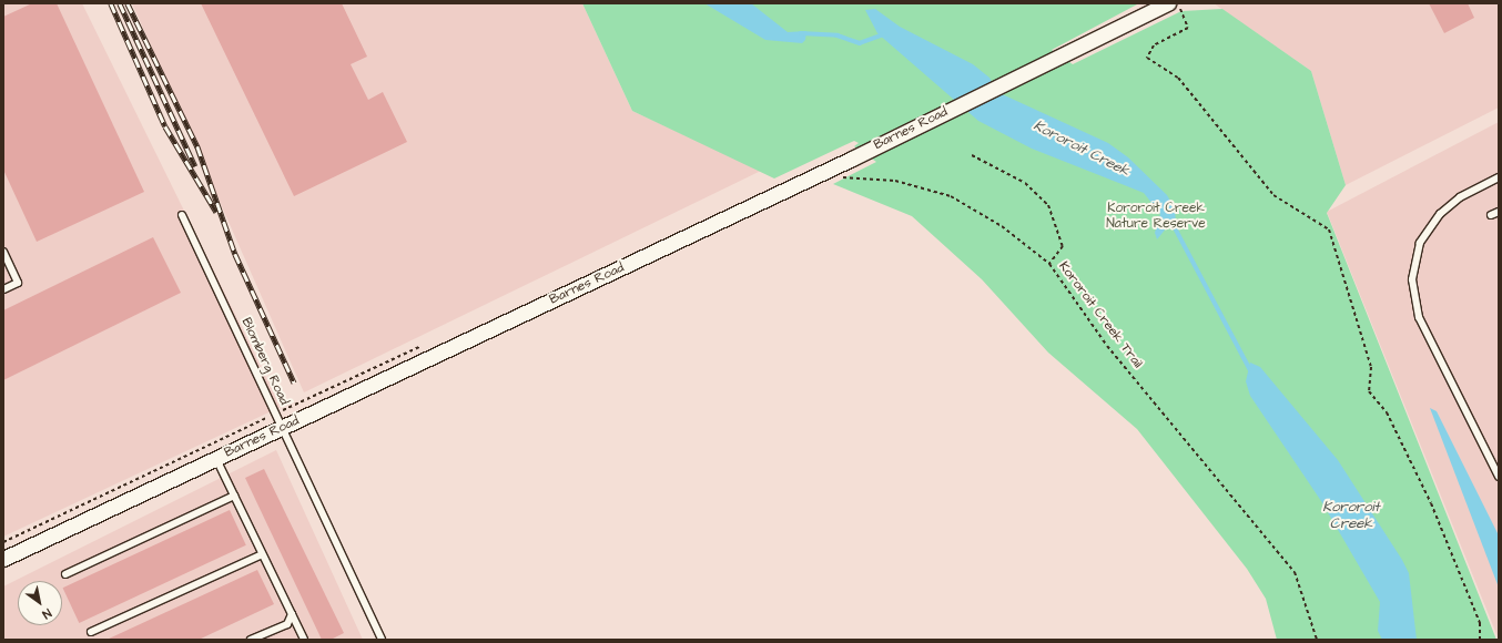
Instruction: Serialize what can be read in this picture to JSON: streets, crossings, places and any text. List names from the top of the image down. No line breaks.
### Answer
{"streets":{"street":["Barnes Road"],"lane":["Blomberg Road"],"path":["Kororoit Creek Trail"]},"crossings":[["Barnes Road","Blomberg Road"]],"water":["Kororoit Creek"],"parks":["Kororoit Creek Nature Reserve"],"north":"bottom right"}
